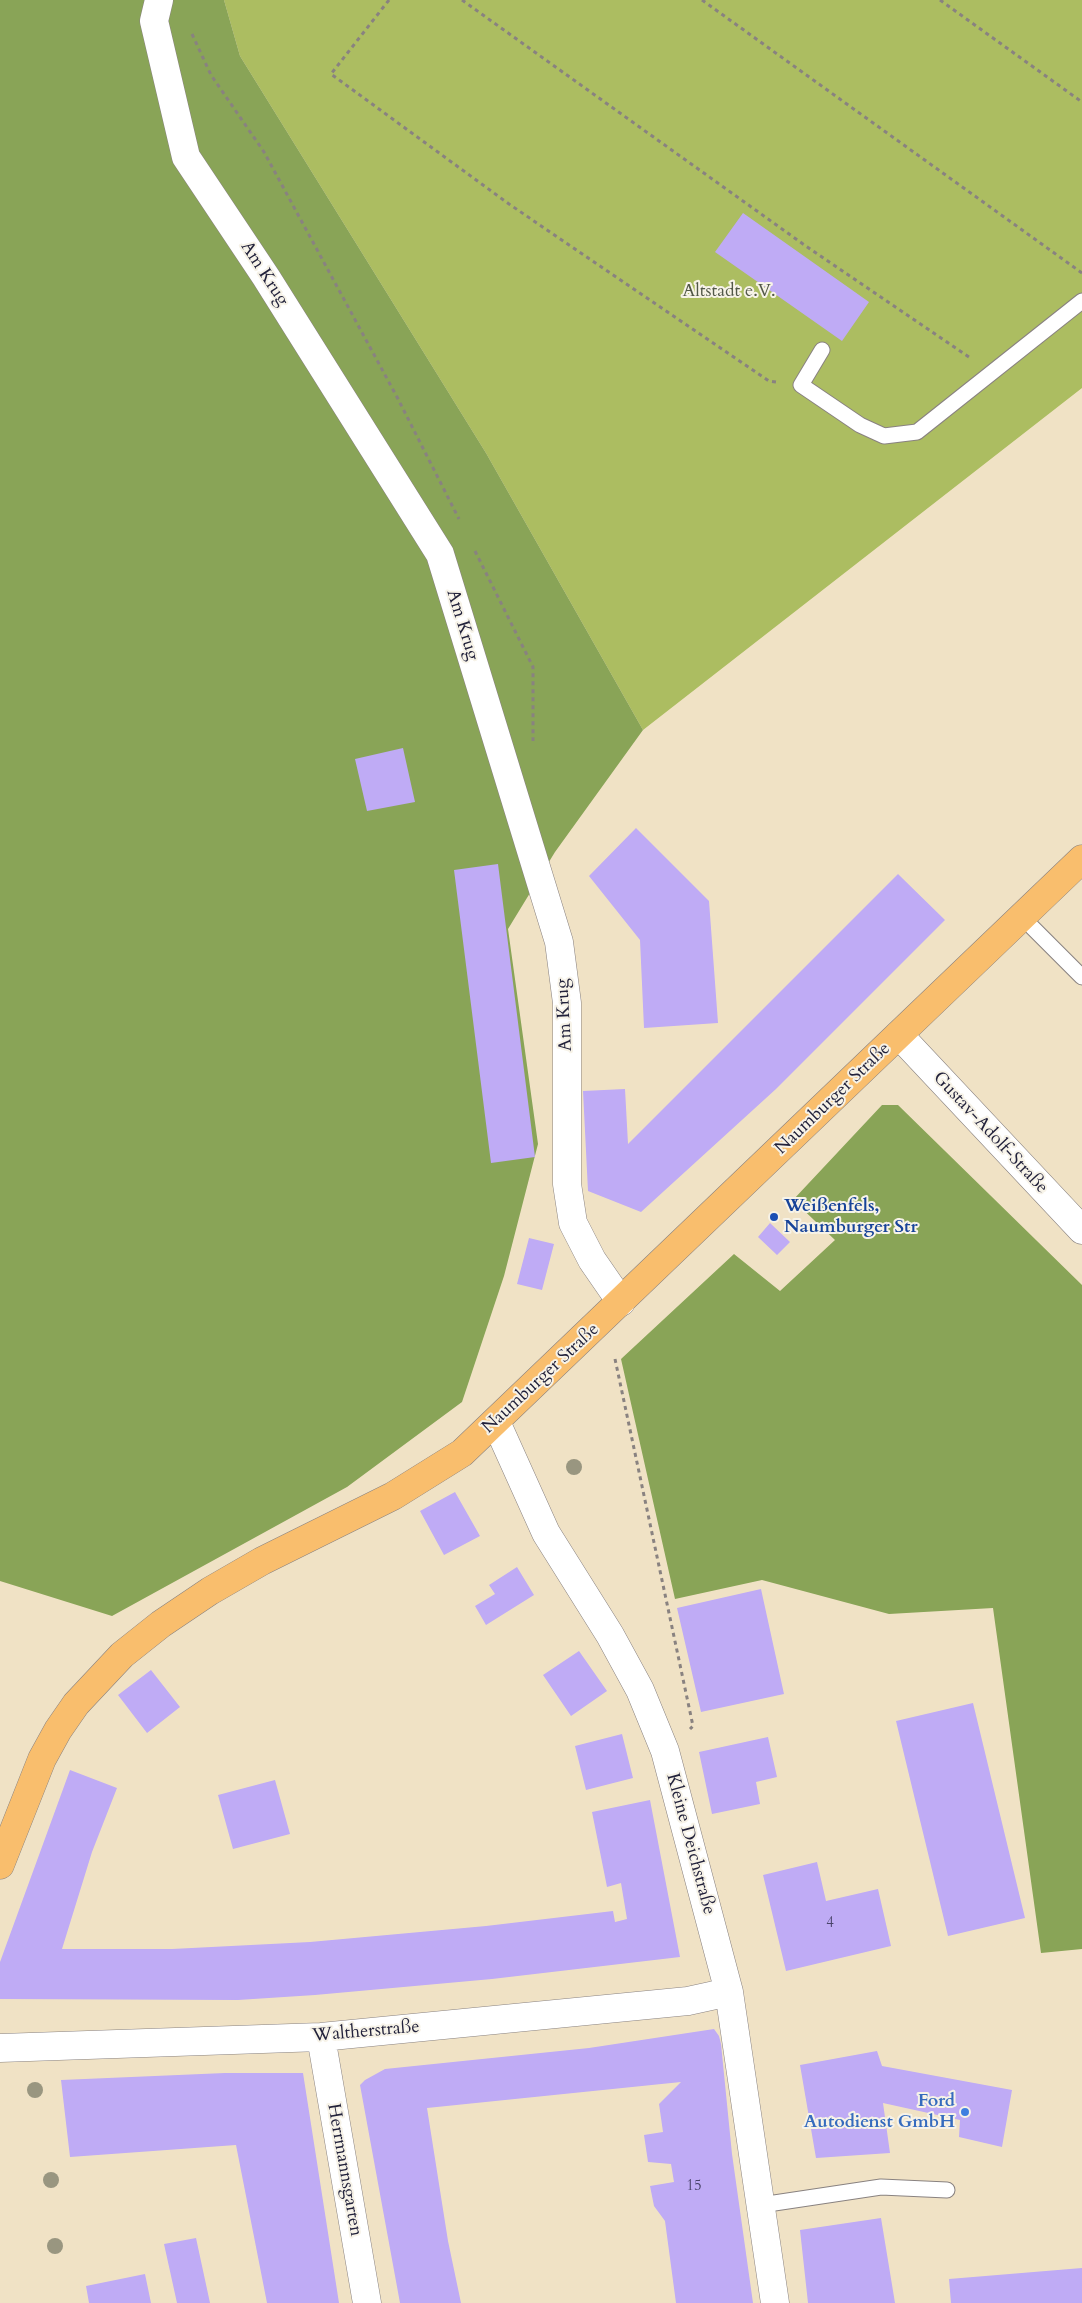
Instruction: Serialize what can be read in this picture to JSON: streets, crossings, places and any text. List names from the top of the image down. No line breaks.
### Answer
{"streets":{"main road":["Naumburger Straße"],"street":["Am Krug","Gustav-Adolf-Straße","Kleine Deichstraße","Waltherstraße","Herrmannsgarten"]},"crossings":[["Am Krug","Naumburger Straße"],["Naumburger Straße","Gustav-Adolf-Straße"],["Naumburger Straße","Kleine Deichstraße"],["Kleine Deichstraße","Waltherstraße"],["Waltherstraße","Herrmannsgarten"]],"parks":["Altstadt e.V."],"places":["Weißenfels, Naumburger Str","Ford Autodienst GmbH"],"house_numbers":["4","15"]}
